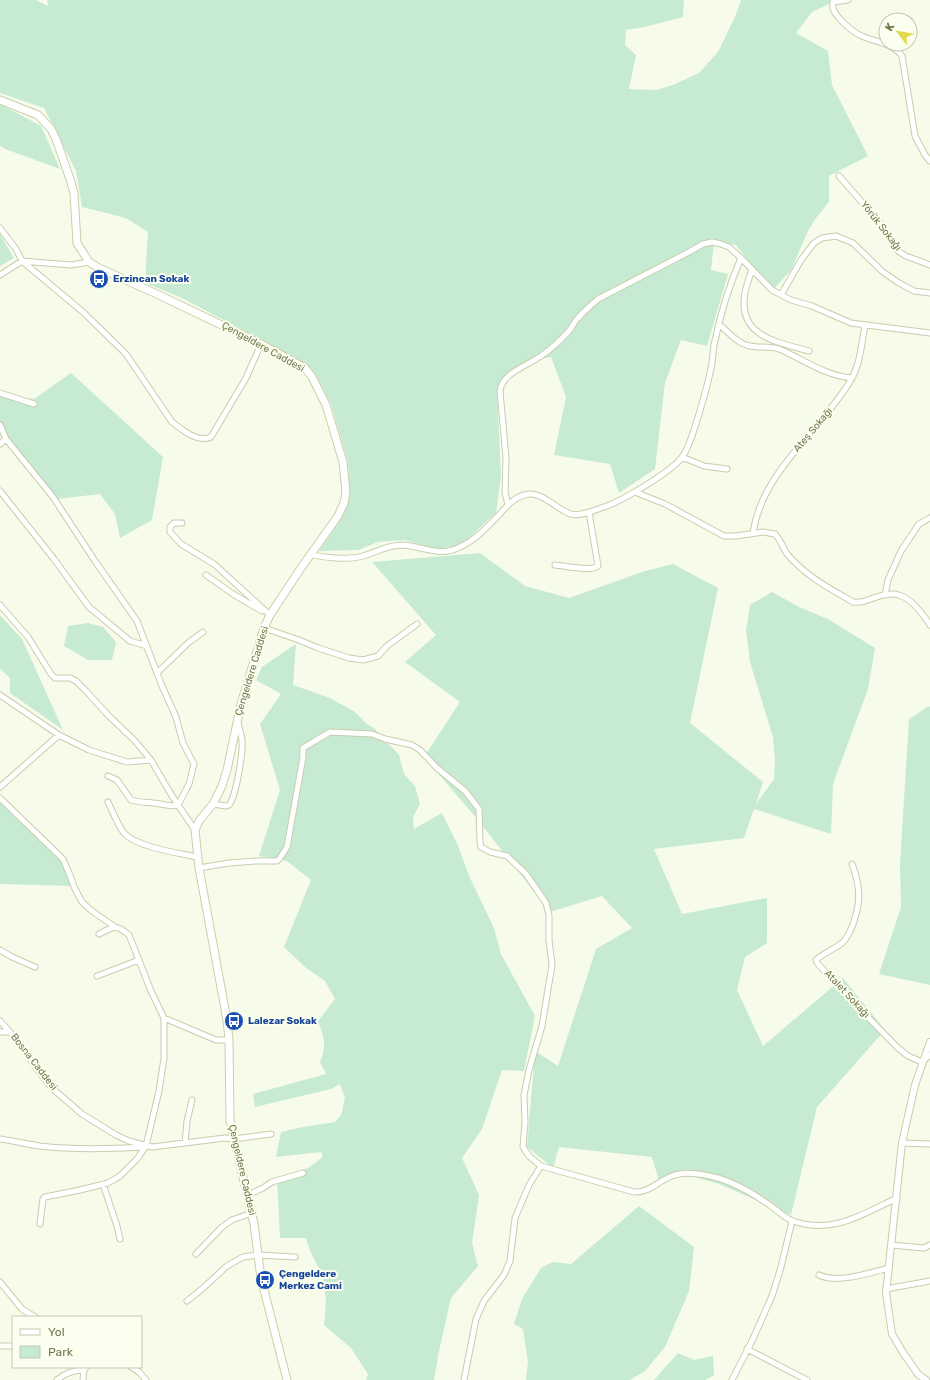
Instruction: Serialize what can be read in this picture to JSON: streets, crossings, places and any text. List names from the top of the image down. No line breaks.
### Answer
{"streets":{"main road":["Çengeldere Caddesi"],"street":["Yörük Sokağı","Ateş Sokağı","Atalet Sokağı","Bosna Caddesi"]},"crossings":[["Çengeldere Caddesi","Bosna Caddesi"]],"places":{"bus stop":["Erzincan Sokak","Lalezar Sokak","Çengeldere Merkez Cami"]},"legend":["Yol","Park"],"north":"top left"}
